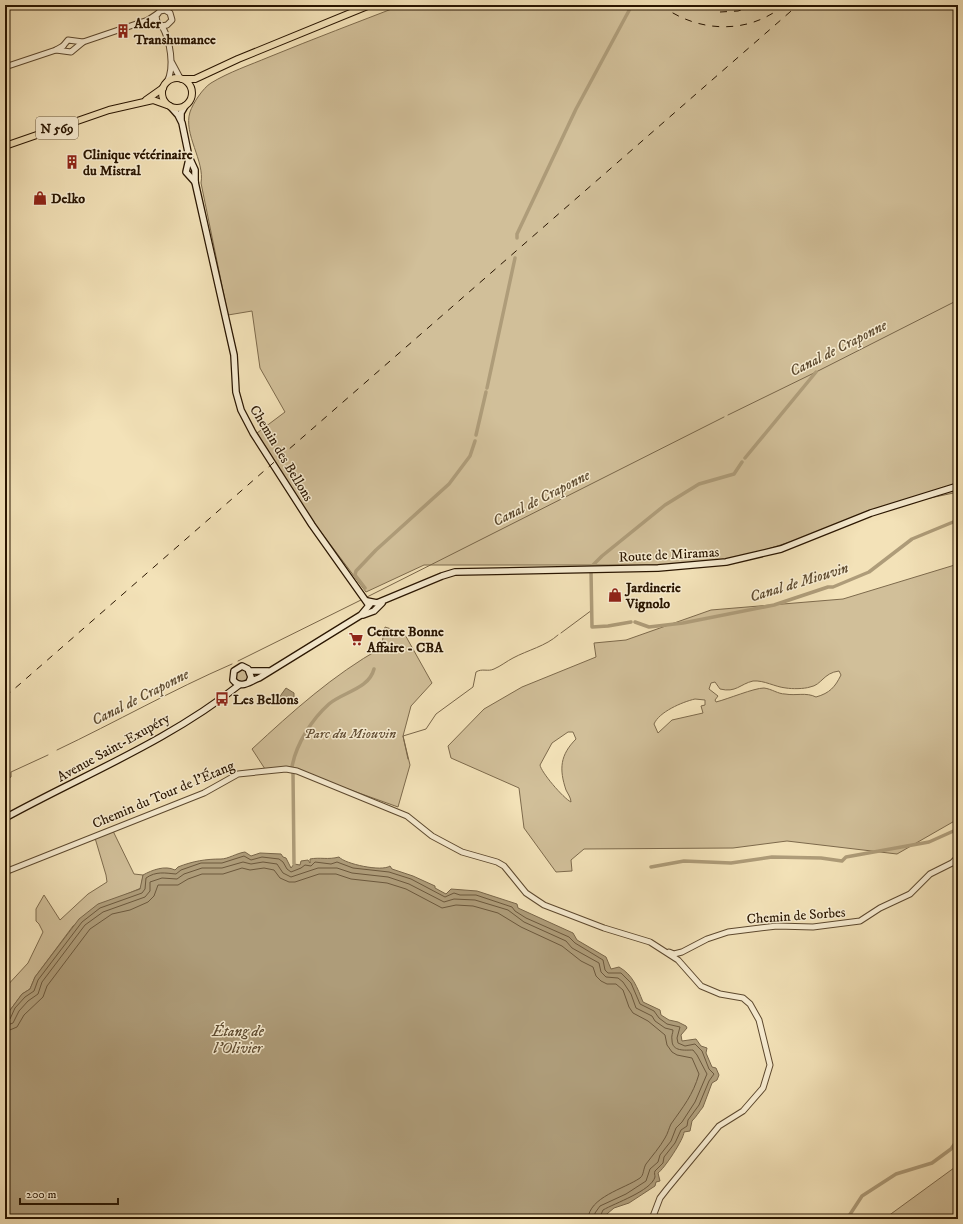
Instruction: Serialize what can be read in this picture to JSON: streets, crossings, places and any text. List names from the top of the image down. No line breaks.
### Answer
{"streets":{"main road":["N 569","Chemin des Bellons","Route de Miramas","Avenue Saint-Exupéry"],"street":["Chemin du Tour de l'Étang","Chemin de Sorbes"]},"crossings":[["Chemin des Bellons","Route de Miramas"],["Chemin du Tour de l'Étang","Chemin de Sorbes"]],"water":["Canal de Craponne","Canal de Miouvin","Étang de l'Olivier"],"parks":["Parc du Miouvin"],"places":{"building":["Ader Transhumance","Clinique vétérinaire du Mistral"],"shop":["Delko","Jardinerie Vignolo"],"supermarket":["Centre Bonne Affaire - CBA"],"bus stop":["Les Bellons"]},"scale_bar":"200 m"}
